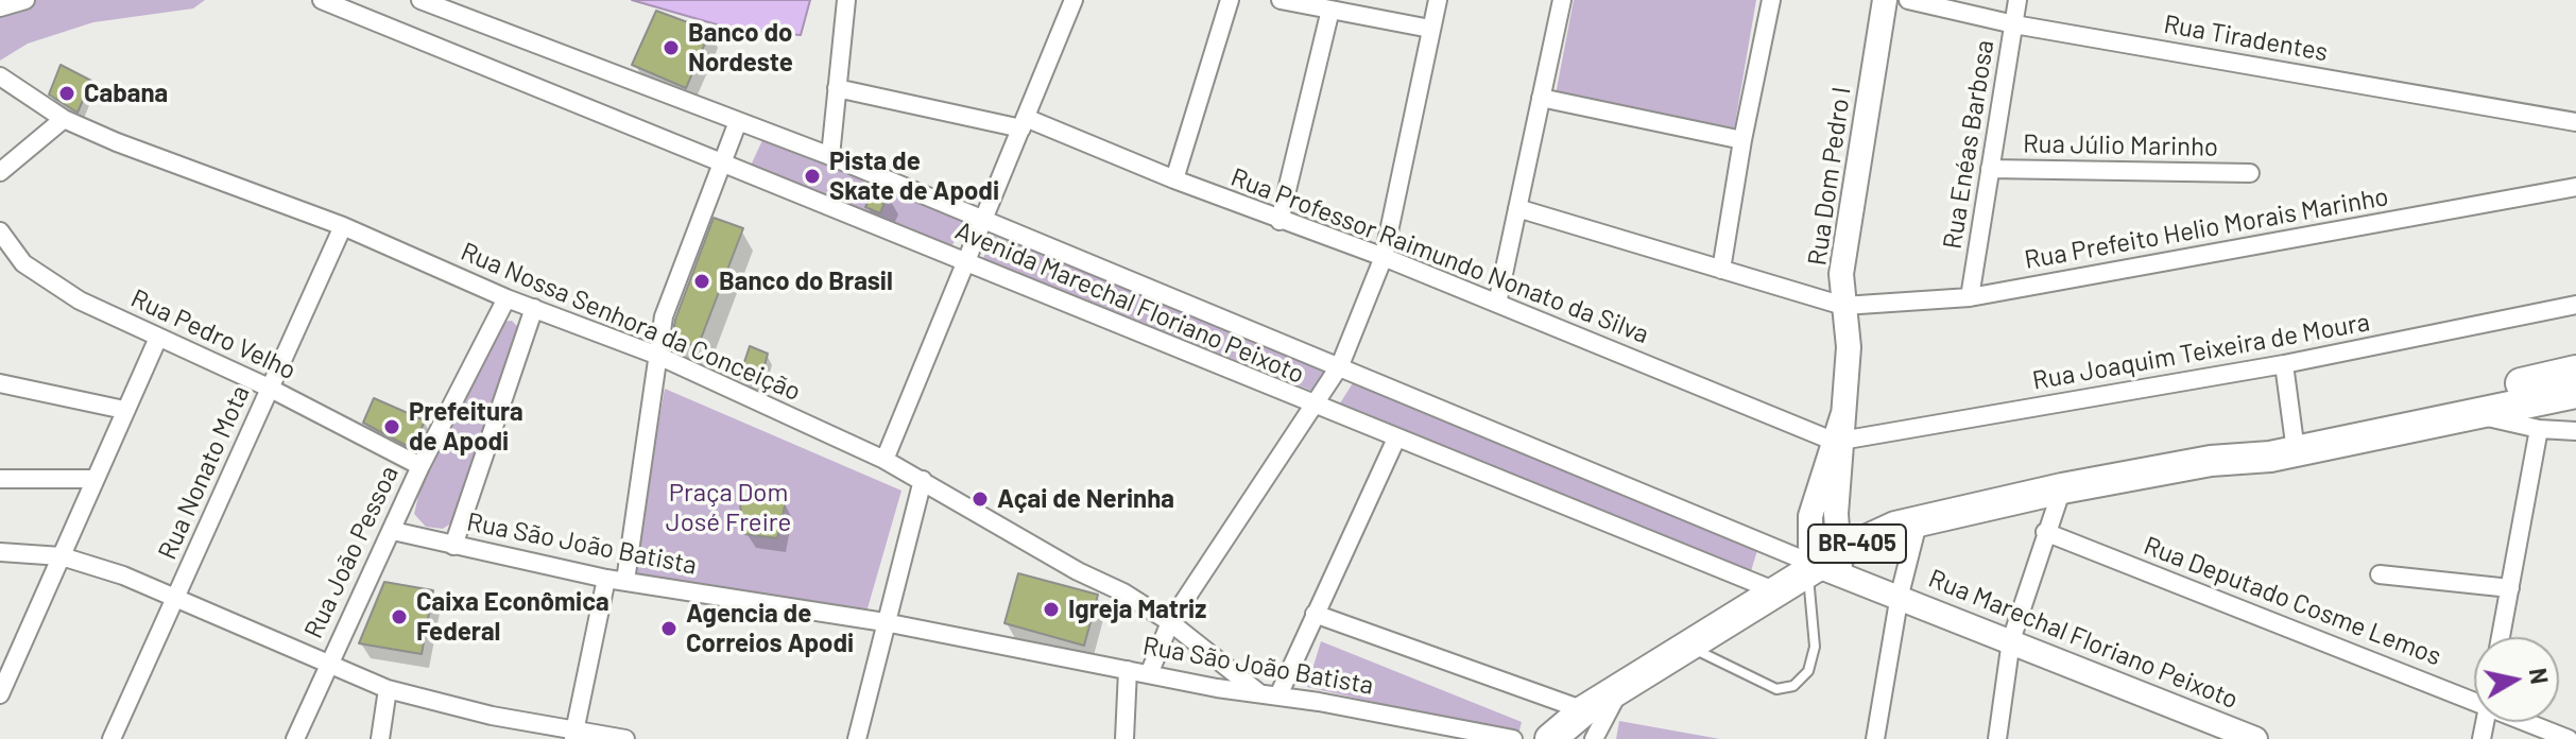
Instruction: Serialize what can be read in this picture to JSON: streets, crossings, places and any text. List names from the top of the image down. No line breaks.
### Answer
{"streets":{"highway":["BR-405"],"street":["Rua Tiradentes","Rua Enéas Barbosa","Rua Júlio Marinho","Rua Dom Pedro I","Rua Prefeito Helio Morais Marinho","Rua Professor Raimundo Nonato da Silva","Avenida Marechal Floriano Peixoto","Rua Nossa Senhora da Conceição","Rua Pedro Velho","Rua Joaquim Teixeira de Moura","Rua Nonato Mota","Rua São João Batista","Rua João Pessoa","Rua Deputado Cosme Lemos","Rua Marechal Floriano Peixoto"]},"crossings":[["Rua Tiradentes","Rua Enéas Barbosa"],["Rua Enéas Barbosa","Rua Júlio Marinho"],["Rua Enéas Barbosa","Rua Prefeito Helio Morais Marinho"],["Rua Dom Pedro I","Rua Prefeito Helio Morais Marinho"],["Rua Dom Pedro I","Rua Professor Raimundo Nonato da Silva"],["Rua Dom Pedro I","Avenida Marechal Floriano Peixoto"],["Rua Dom Pedro I","Rua Joaquim Teixeira de Moura"],["Rua Dom Pedro I","BR-405"],["Rua Dom Pedro I","Rua Marechal Floriano Peixoto"],["Rua Professor Raimundo Nonato da Silva","Rua Joaquim Teixeira de Moura"],["Avenida Marechal Floriano Peixoto","BR-405"],["Avenida Marechal Floriano Peixoto","Rua Marechal Floriano Peixoto"],["Rua Nossa Senhora da Conceição","Rua Nonato Mota"],["Rua Nossa Senhora da Conceição","Rua São João Batista"],["Rua Nossa Senhora da Conceição","Rua João Pessoa"],["Rua Pedro Velho","Rua Nonato Mota"],["Rua Pedro Velho","Rua João Pessoa"],["Rua São João Batista","Rua João Pessoa"],["BR-405","Rua Marechal Floriano Peixoto"]],"parks":["Praça Dom José Freire"],"places":["Banco do Nordeste","Cabana","Pista de Skate de Apodi","Banco do Brasil","Prefeitura de Apodi","Açai de Nerinha","Igreja Matriz","Caixa Econômica Federal","Agencia de Correios Apodi"],"north":"right"}
